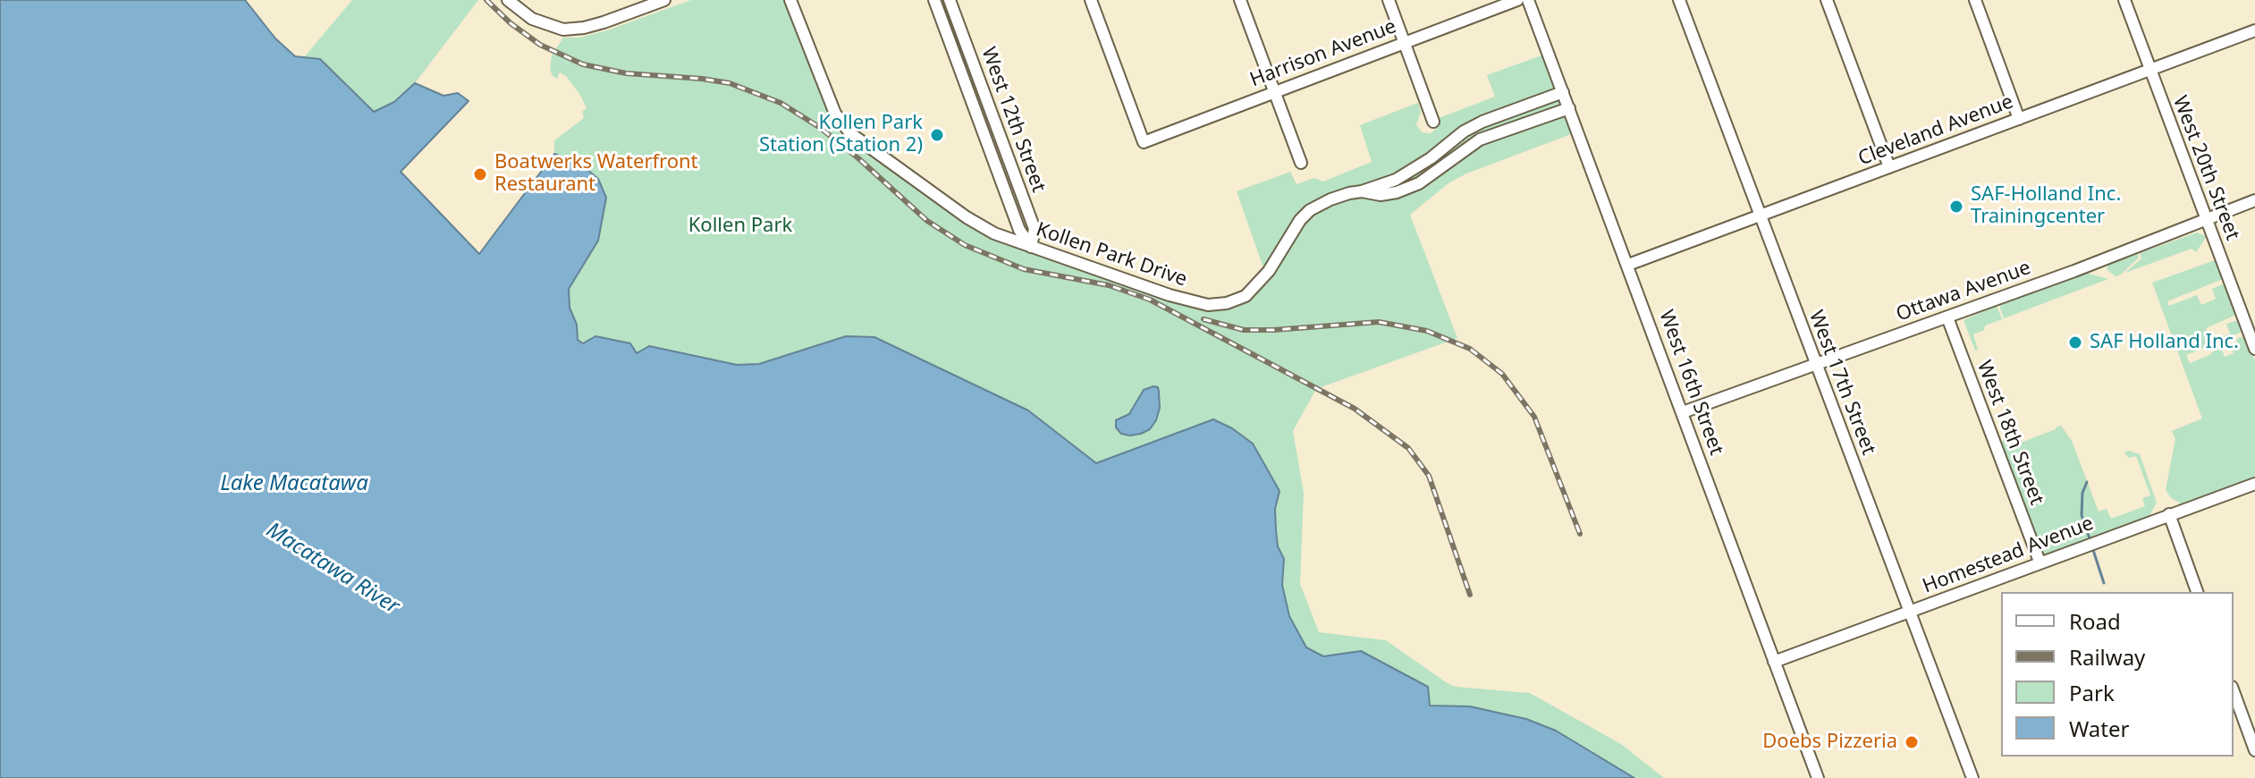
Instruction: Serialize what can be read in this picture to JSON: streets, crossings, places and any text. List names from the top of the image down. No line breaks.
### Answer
{"streets":{"street":["Harrison Avenue","West 12th Street","Cleveland Avenue","West 20th Street","Kollen Park Drive","Ottawa Avenue","West 16th Street","West 17th Street","West 18th Street","Homestead Avenue"]},"crossings":[["West 12th Street","Kollen Park Drive"],["Cleveland Avenue","West 20th Street"],["Cleveland Avenue","West 16th Street"],["Cleveland Avenue","West 17th Street"],["West 20th Street","Ottawa Avenue"],["Kollen Park Drive","West 16th Street"],["Ottawa Avenue","West 16th Street"],["Ottawa Avenue","West 17th Street"],["Ottawa Avenue","West 18th Street"],["West 16th Street","Homestead Avenue"],["West 17th Street","Homestead Avenue"],["West 18th Street","Homestead Avenue"]],"water":["Lake Macatawa","Macatawa River"],"parks":["Kollen Park"],"places":["Kollen Park Station (Station 2)","Boatwerks Waterfront Restaurant","SAF-Holland Inc. Trainingcenter","SAF Holland Inc.","Doebs Pizzeria"],"legend":["Road","Railway","Park","Water"]}
